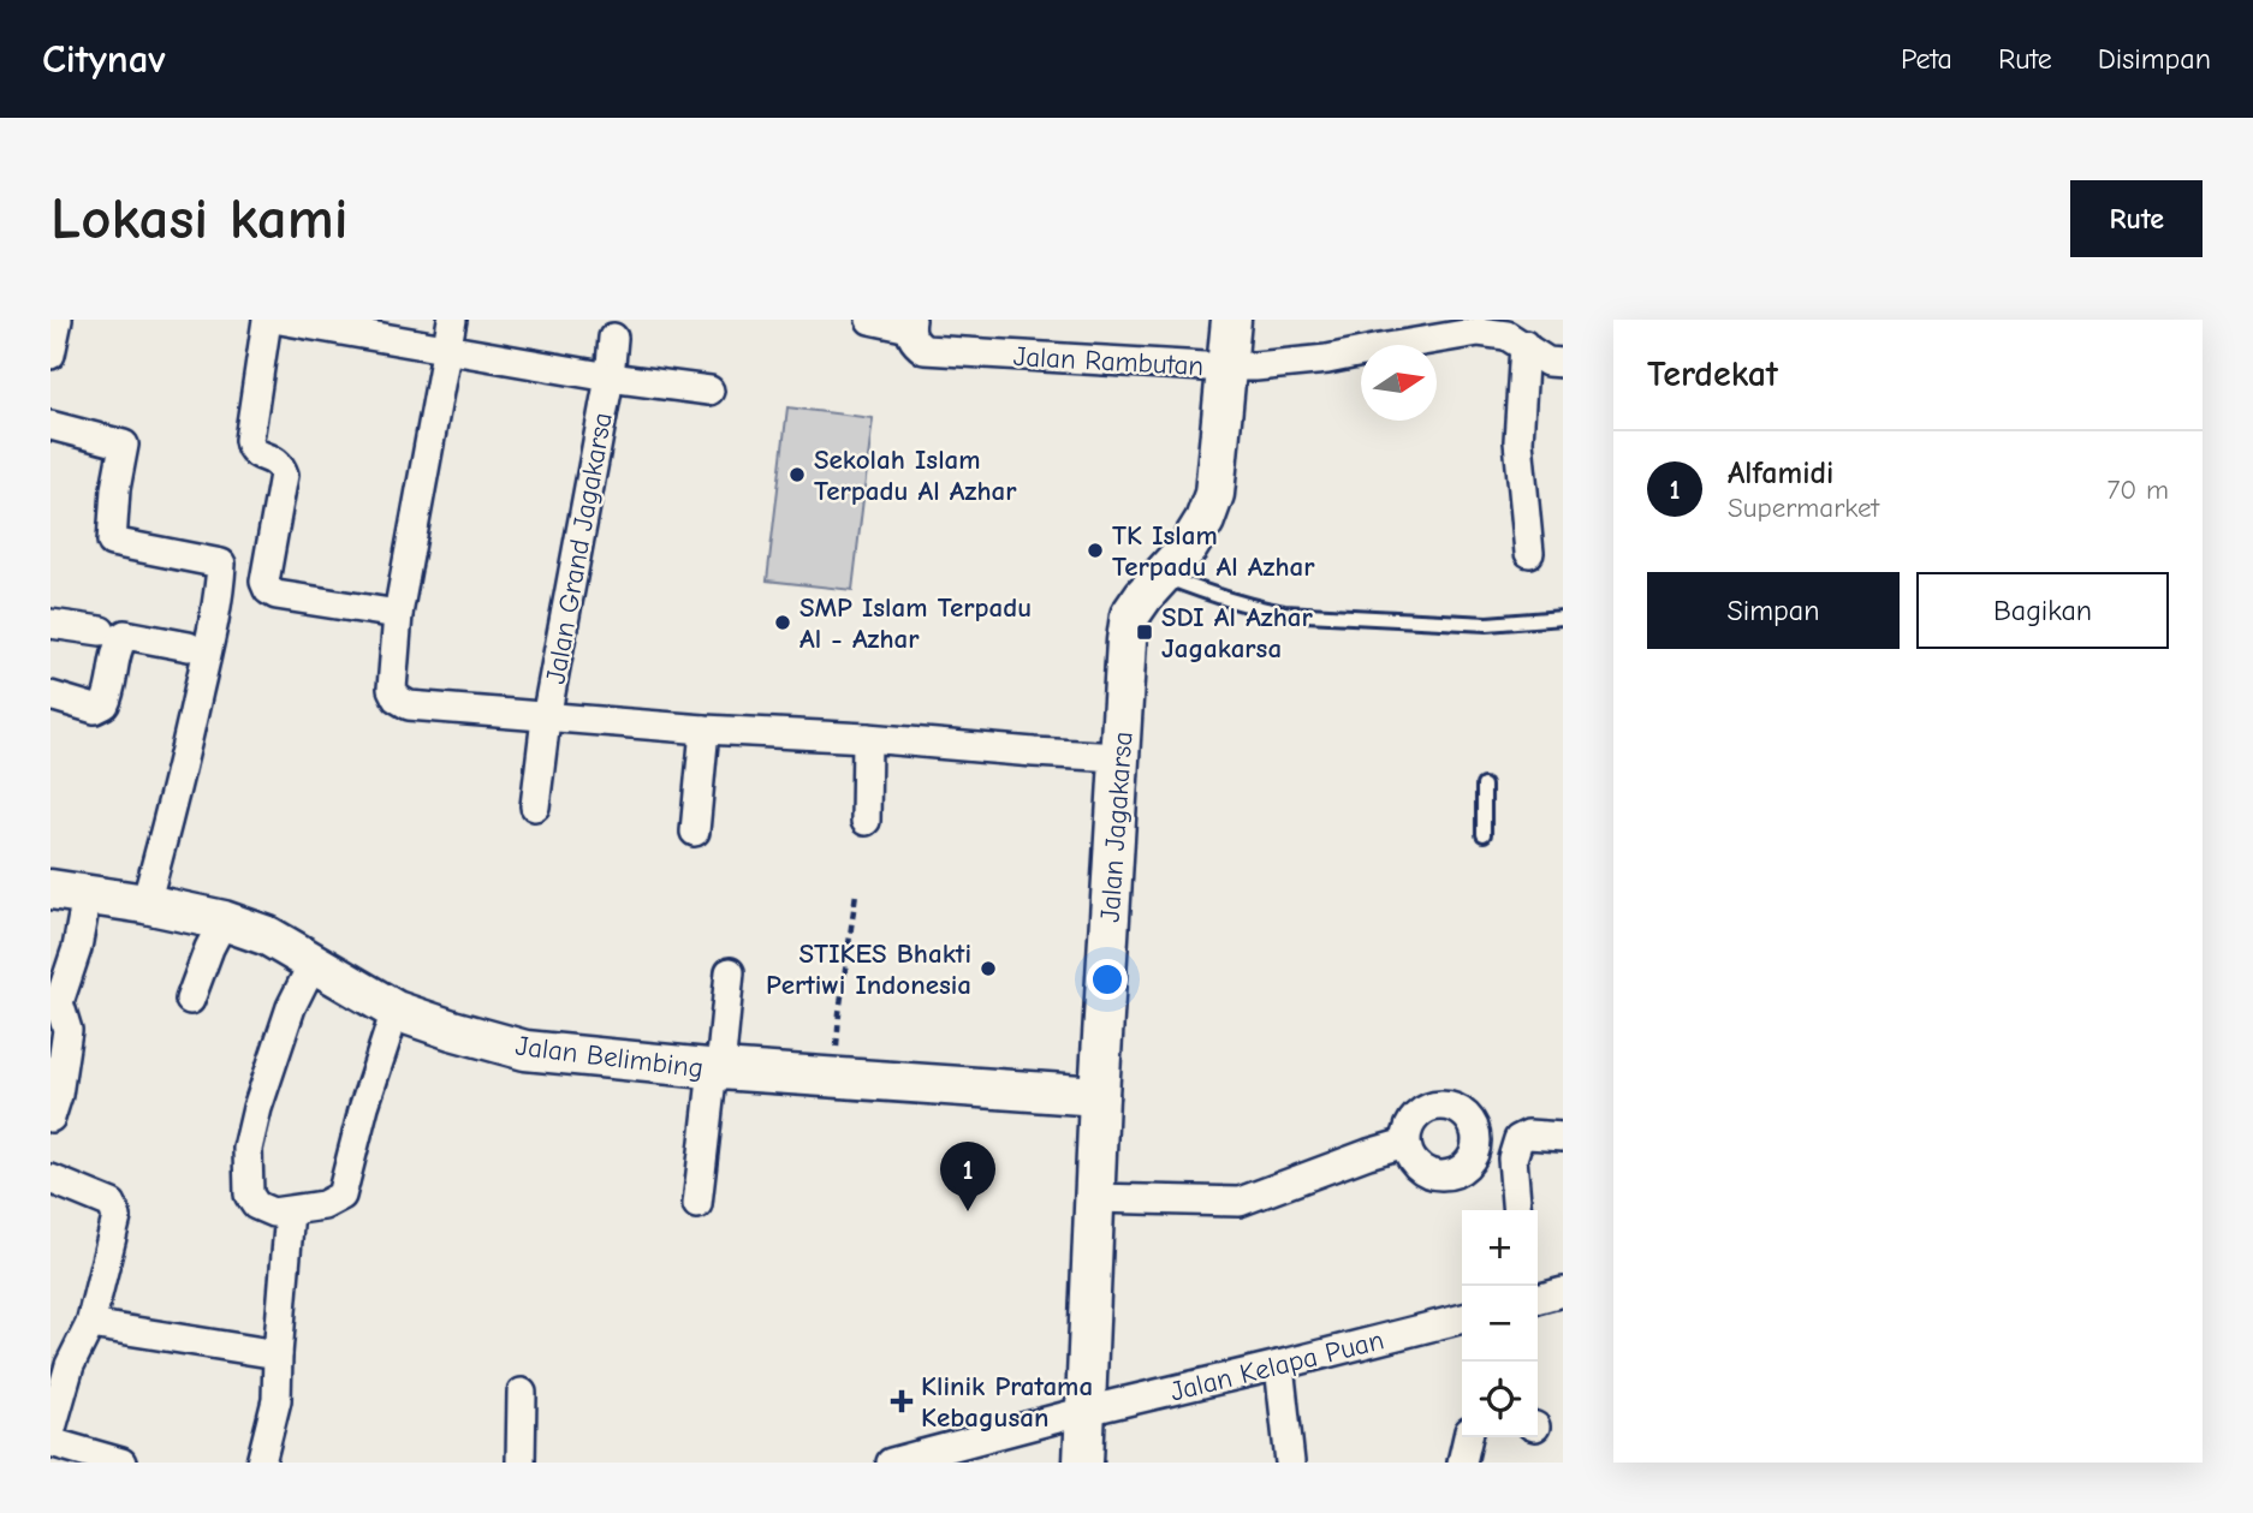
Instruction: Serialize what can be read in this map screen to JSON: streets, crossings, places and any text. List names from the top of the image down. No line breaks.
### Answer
{"streets":{"main road":["Jalan Jagakarsa","Jalan Belimbing"],"street":["Jalan Rambutan","Jalan Grand Jagakarsa","Jalan Kelapa Puan"]},"crossings":[["Jalan Rambutan","Jalan Jagakarsa"],["Jalan Grand Jagakarsa","Jalan Jagakarsa"],["Jalan Jagakarsa","Jalan Belimbing"],["Jalan Jagakarsa","Jalan Kelapa Puan"]],"places":{"other":["Sekolah Islam Terpadu Al Azhar","TK Islam Terpadu Al Azhar","SMP Islam Terpadu Al - Azhar","STIKES Bhakti Pertiwi Indonesia"],"transit":["SDI Al Azhar Jagakarsa"],"health":["Klinik Pratama Kebagusan"]},"north":"right","page":{"header":"Citynav","nav":["Peta","Rute","Disimpan"],"buttons":["Rute",["Simpan","Bagikan"]],"title":"Lokasi kami","heading":"Terdekat","list":[{"mark":"1","name":"Alfamidi","note":"Supermarket","value":"70 m"}],"pins":"1","map_buttons":["+","−"]}}
